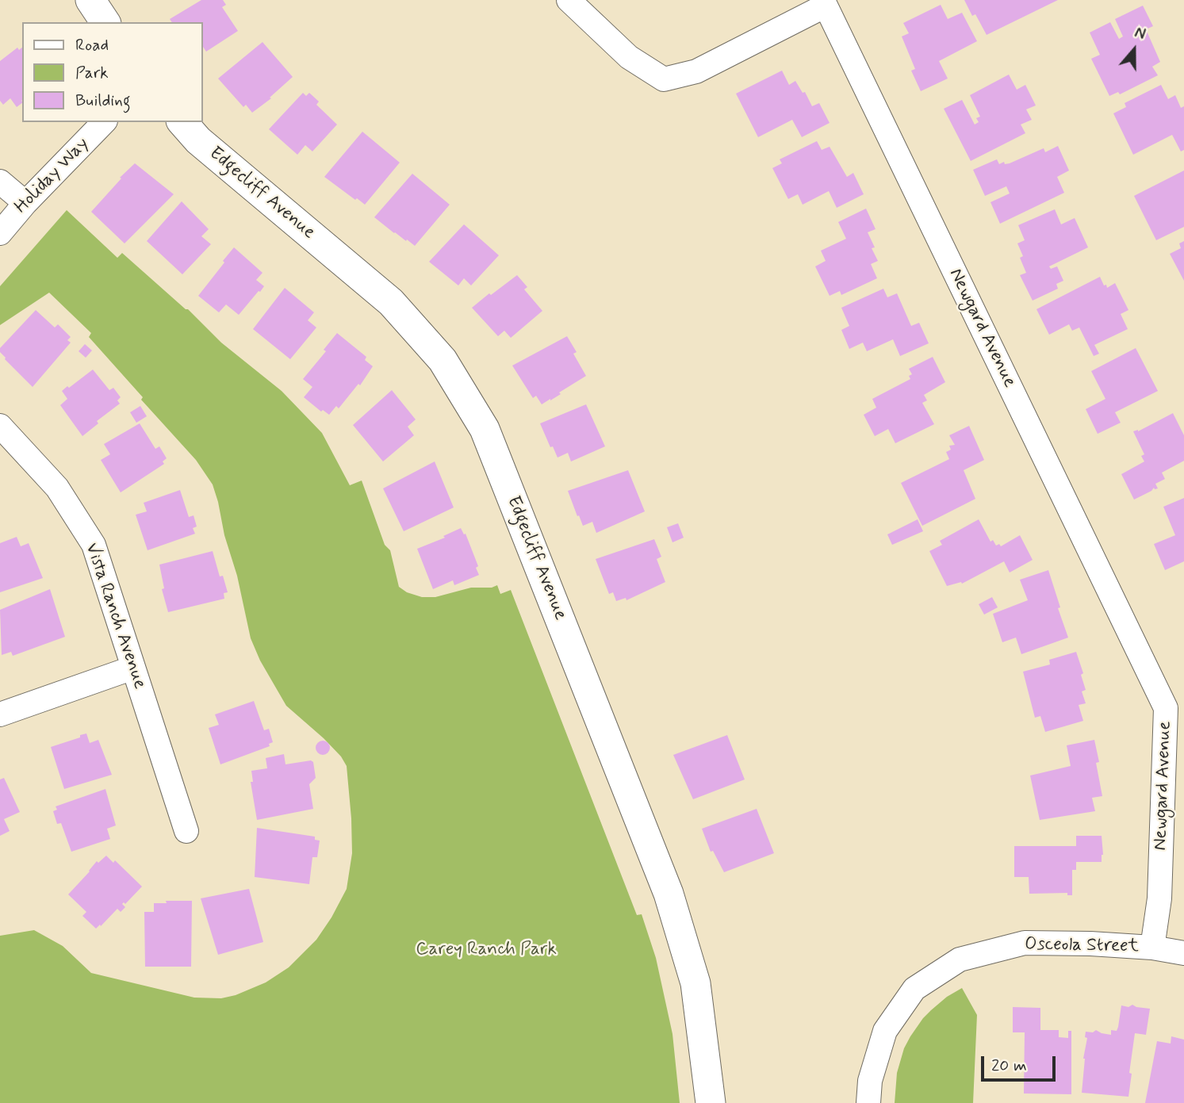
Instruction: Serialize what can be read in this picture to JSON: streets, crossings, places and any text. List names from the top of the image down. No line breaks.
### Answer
{"streets":{"street":["Holiday Way","Edgecliff Avenue","Newgard Avenue","Vista Ranch Avenue","Osceola Street"]},"crossings":[["Newgard Avenue","Osceola Street"]],"parks":["Carey Ranch Park"],"legend":["Road","Park","Building"],"scale_bar":"20 m","north":"top"}
